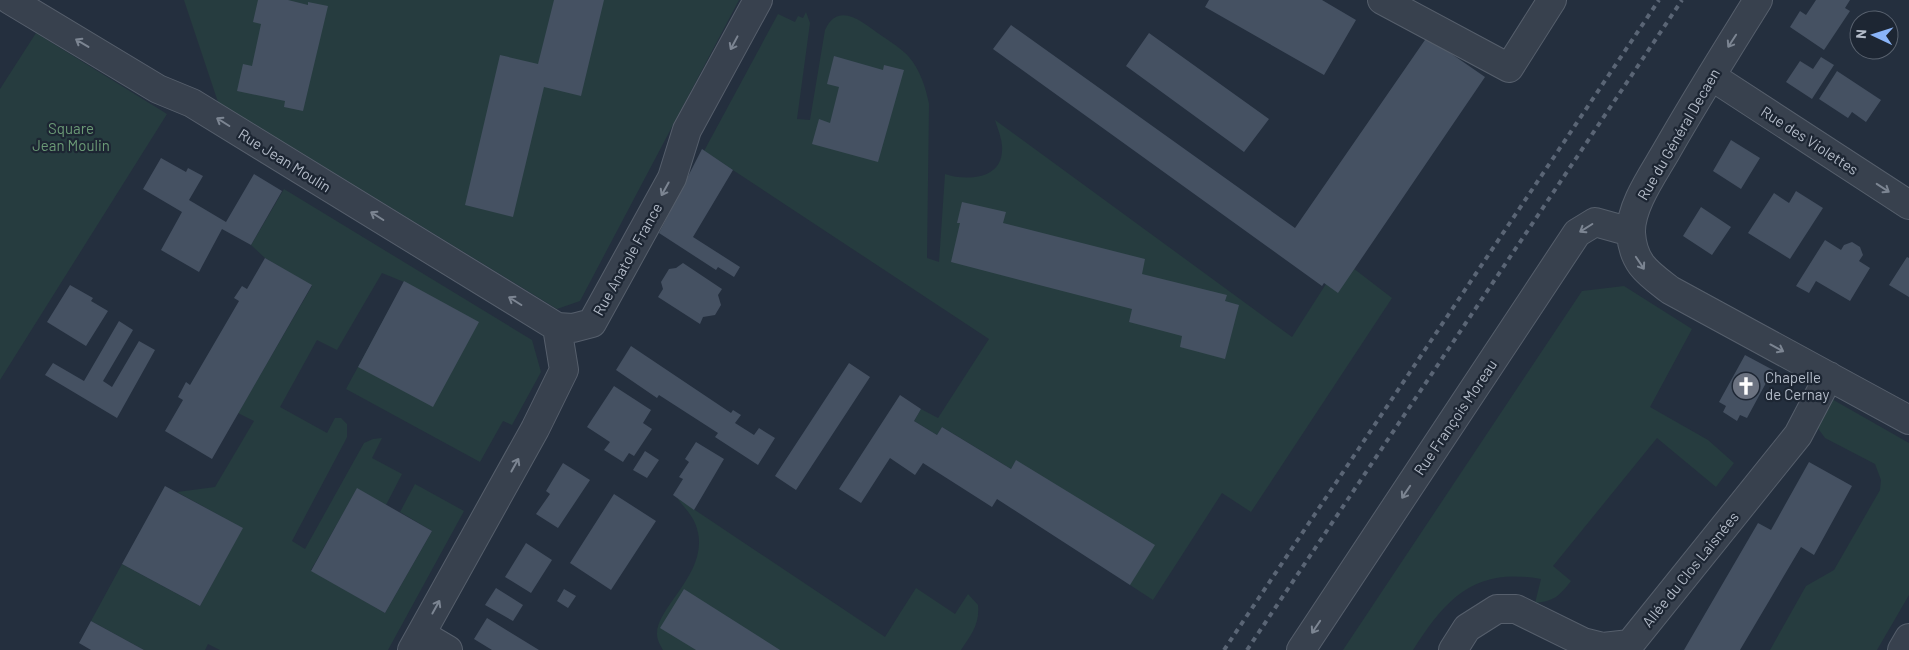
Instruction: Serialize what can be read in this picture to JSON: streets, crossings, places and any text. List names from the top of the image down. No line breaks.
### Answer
{"streets":{"street":["Rue du Général Decaen","Rue des Violettes","Rue Jean Moulin","Rue Anatole France","Rue François Moreau","Allée du Clos Laisnées"]},"crossings":[["Rue du Général Decaen","Rue des Violettes"],["Rue du Général Decaen","Rue François Moreau"],["Rue du Général Decaen","Allée du Clos Laisnées"],["Rue Jean Moulin","Rue Anatole France"]],"one_way":["Rue des Violettes","Rue Jean Moulin","Rue Anatole France","Rue François Moreau"],"parks":["Square Jean Moulin"],"places":{"church":["Chapelle de Cernay"]},"north":"left"}
